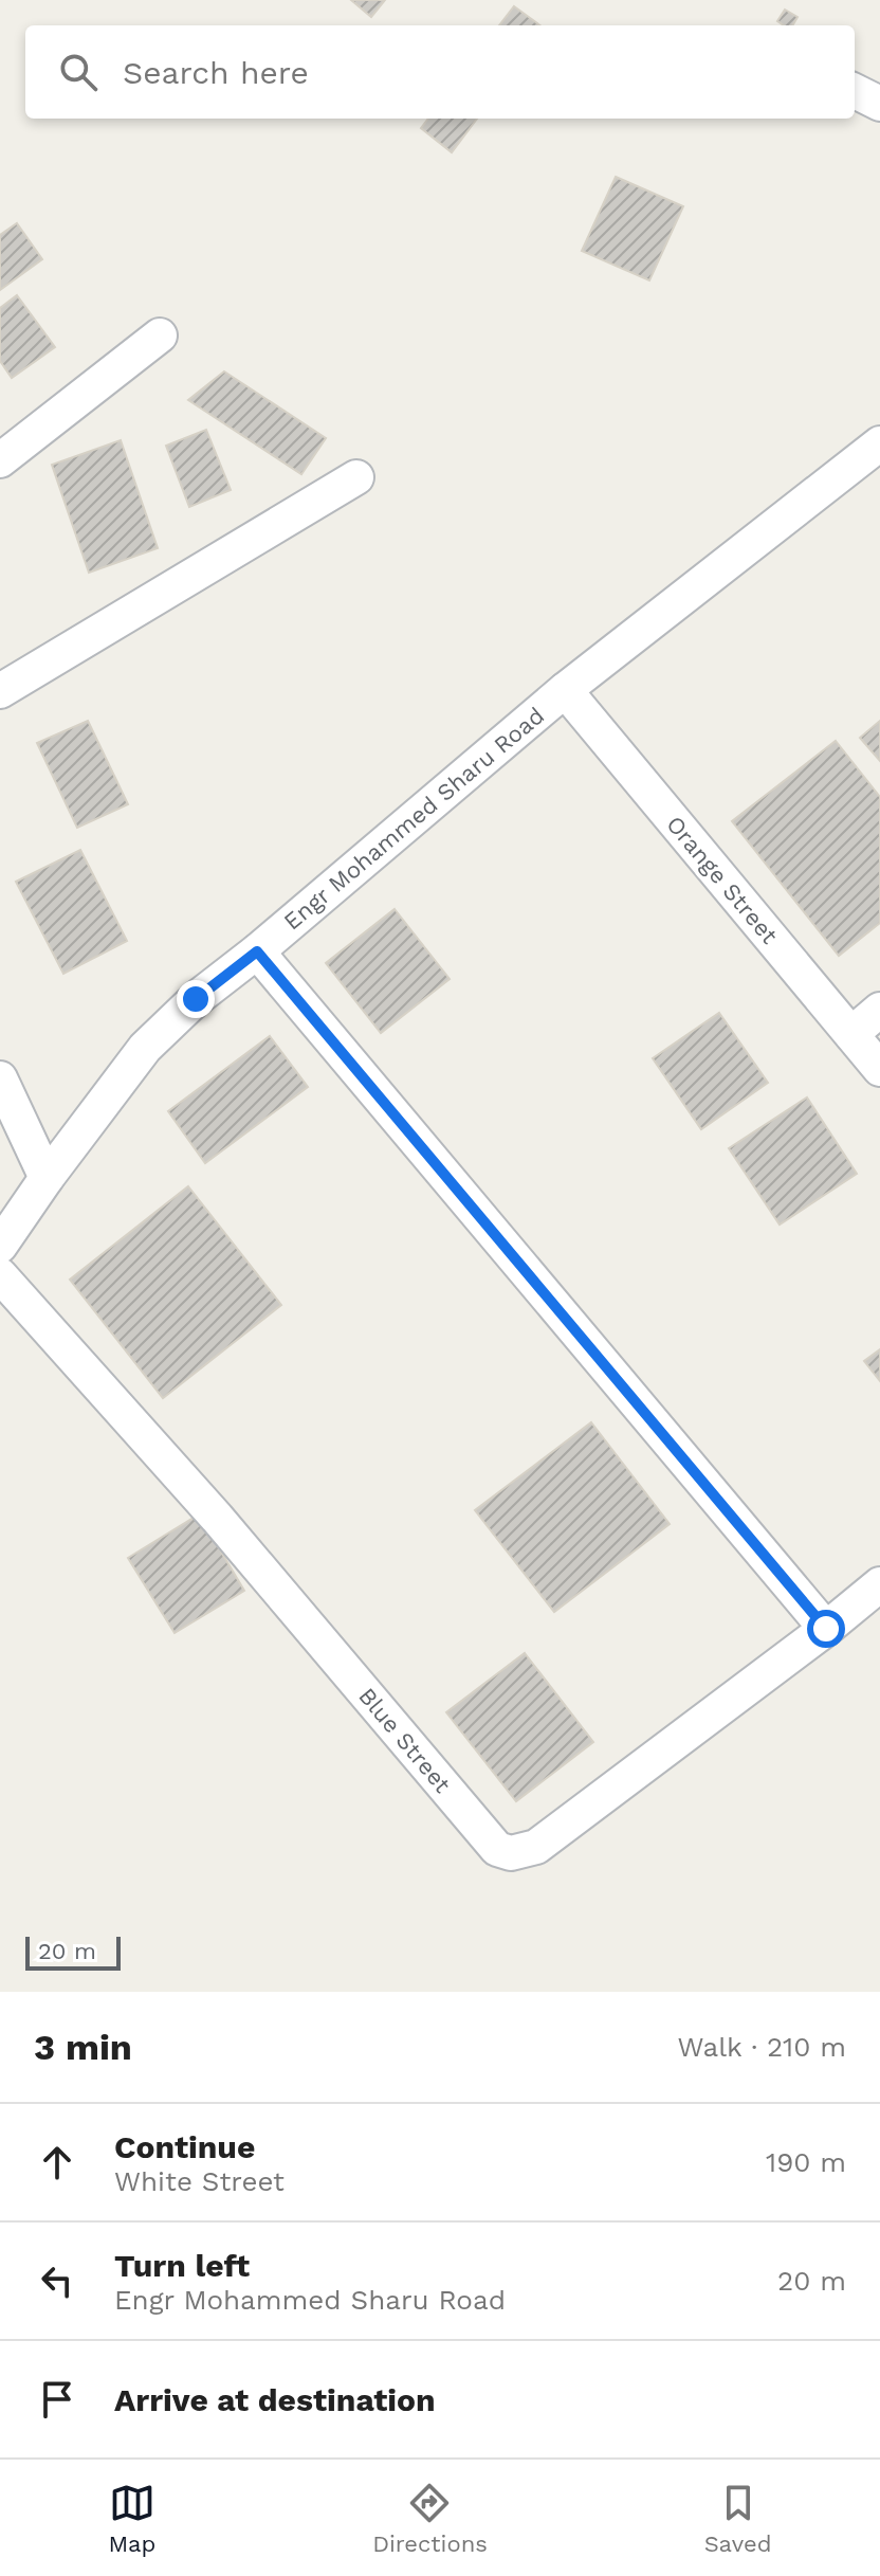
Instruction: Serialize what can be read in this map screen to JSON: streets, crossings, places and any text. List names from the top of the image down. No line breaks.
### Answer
{"streets":{"street":["Engr Mohammed Sharu Road","Orange Street","Blue Street"]},"crossings":[["Engr Mohammed Sharu Road","Orange Street"]],"scale_bar":"20 m","page":{"search":"Search here","scale":"20 m","heading":["3 min","Walk · 210 m"],"list":[["Continue","White Street","190 m"],["Turn left","Engr Mohammed Sharu Road","20 m"],"Arrive at destination"],"nav":["Map","Directions","Saved"]}}
